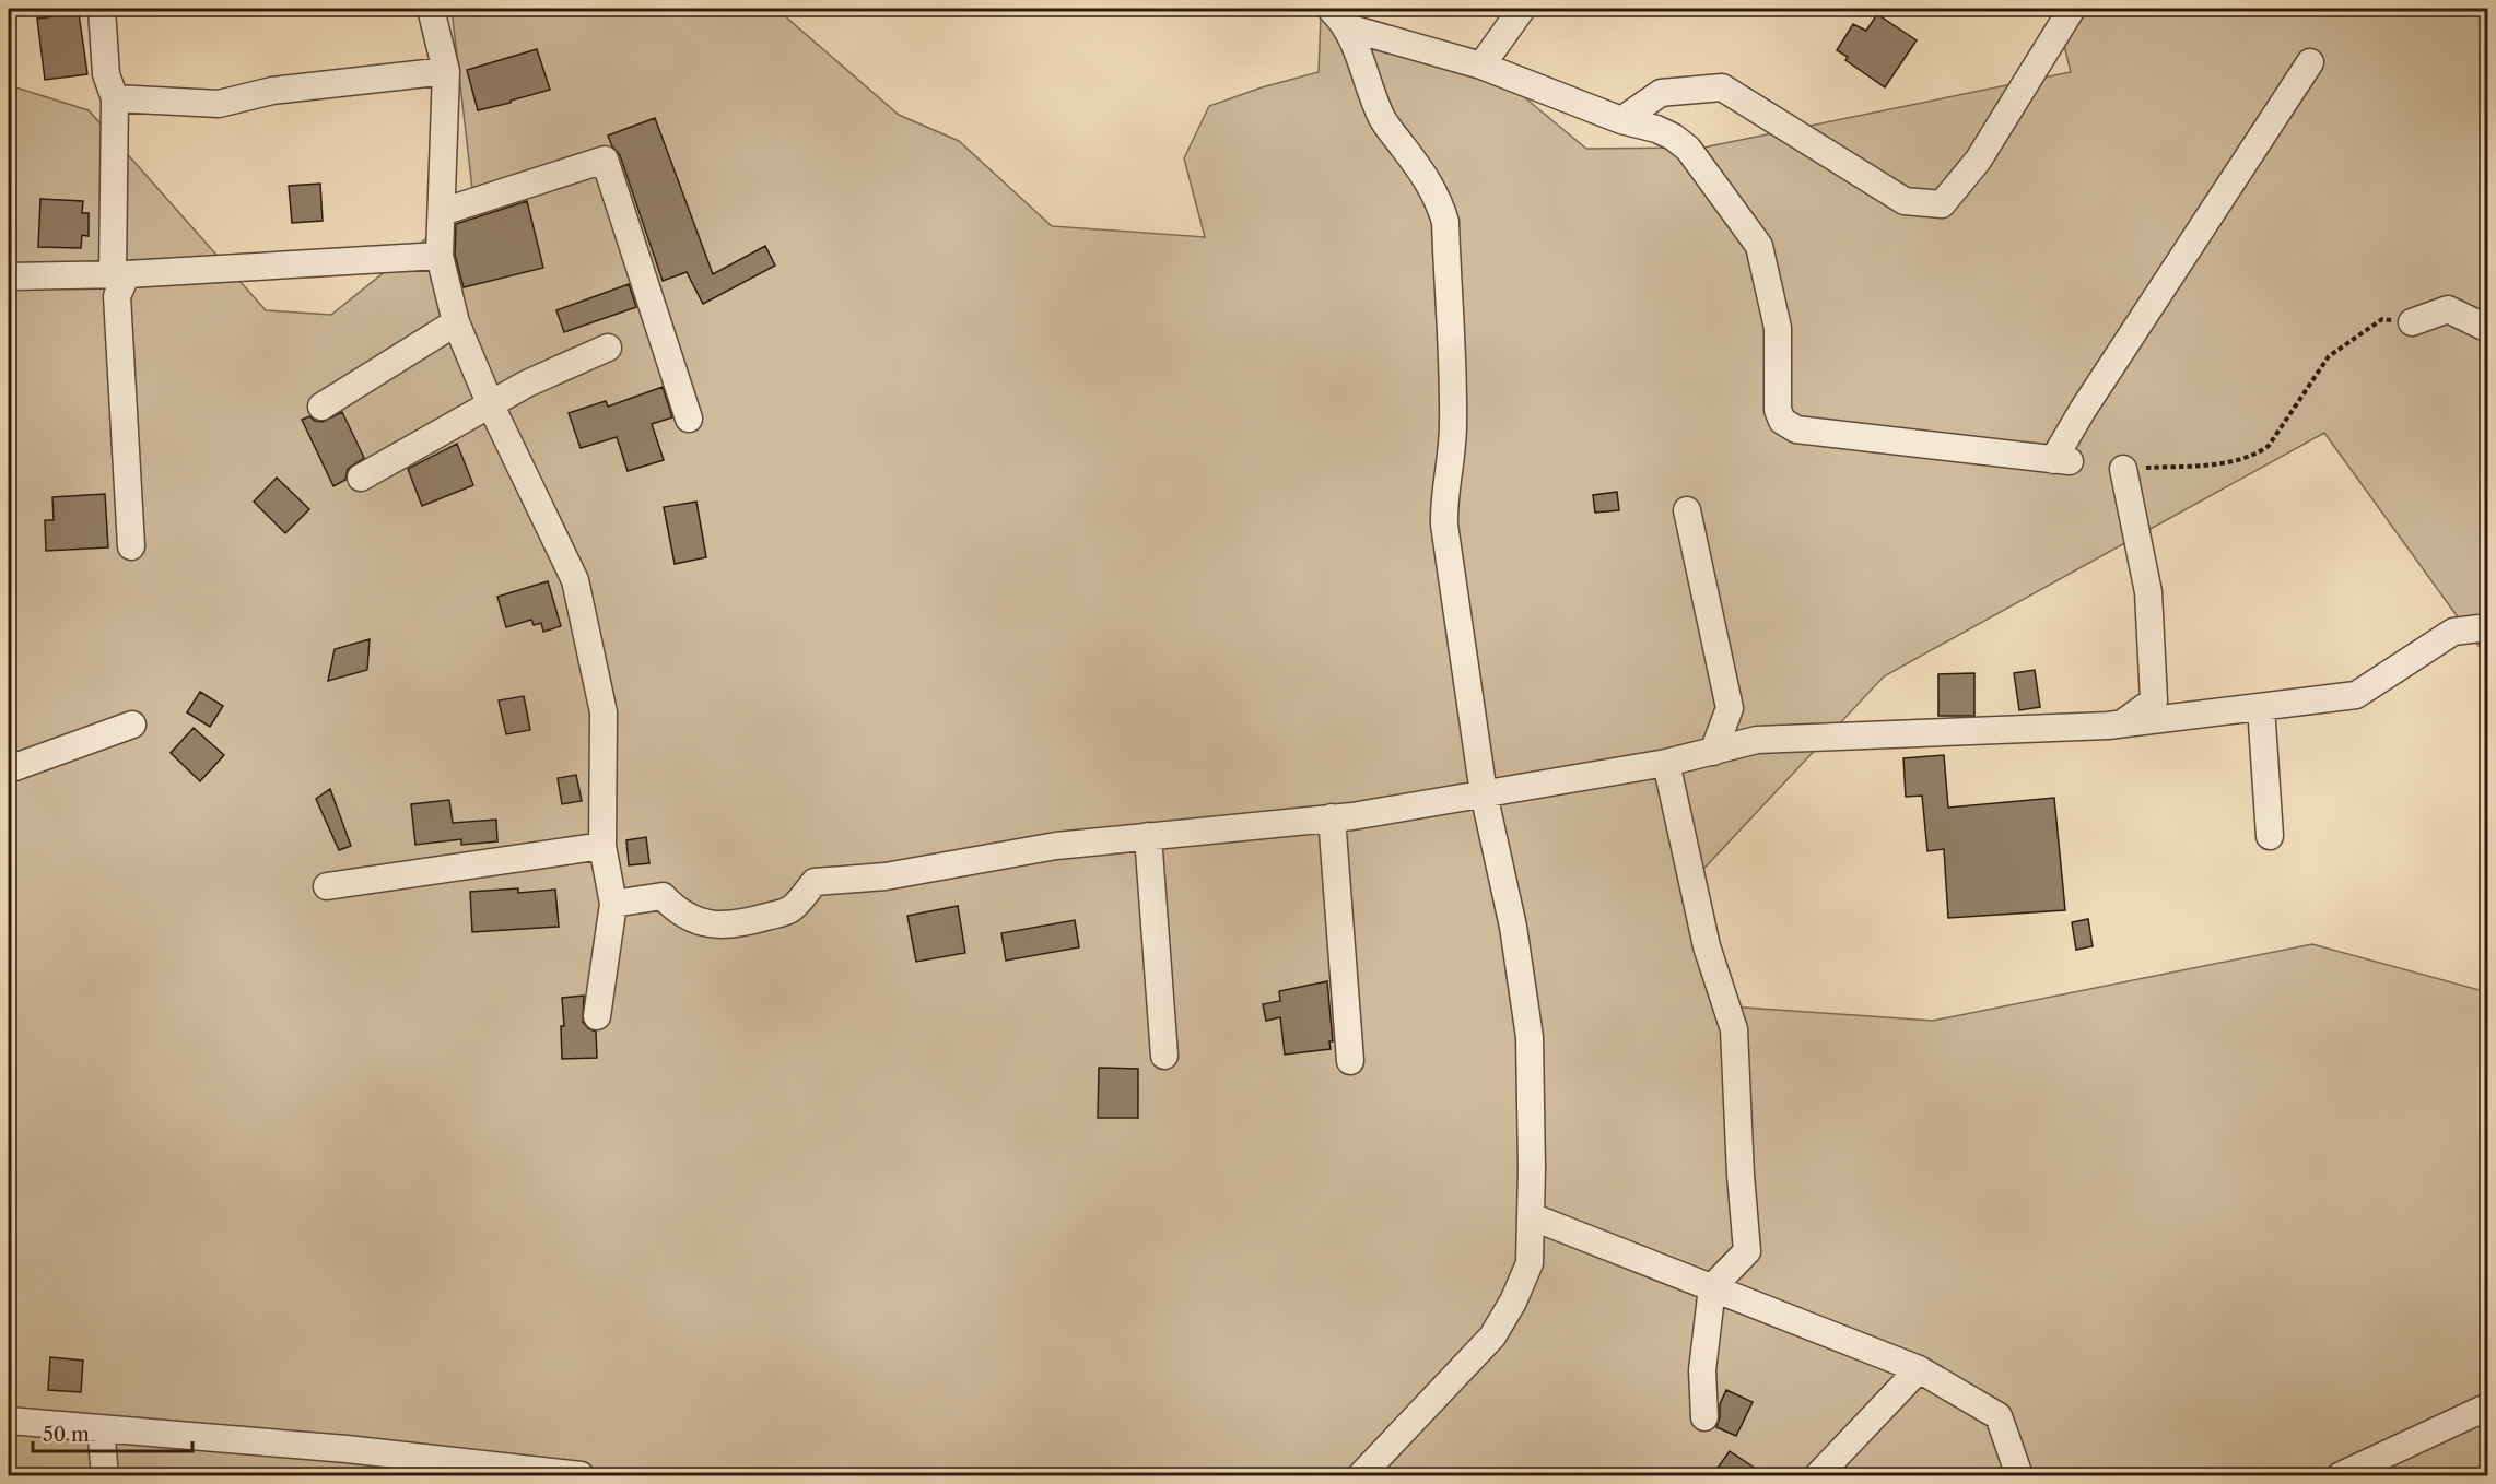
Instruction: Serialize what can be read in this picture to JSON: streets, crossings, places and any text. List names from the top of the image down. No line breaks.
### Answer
{"scale_bar":"50 m"}
